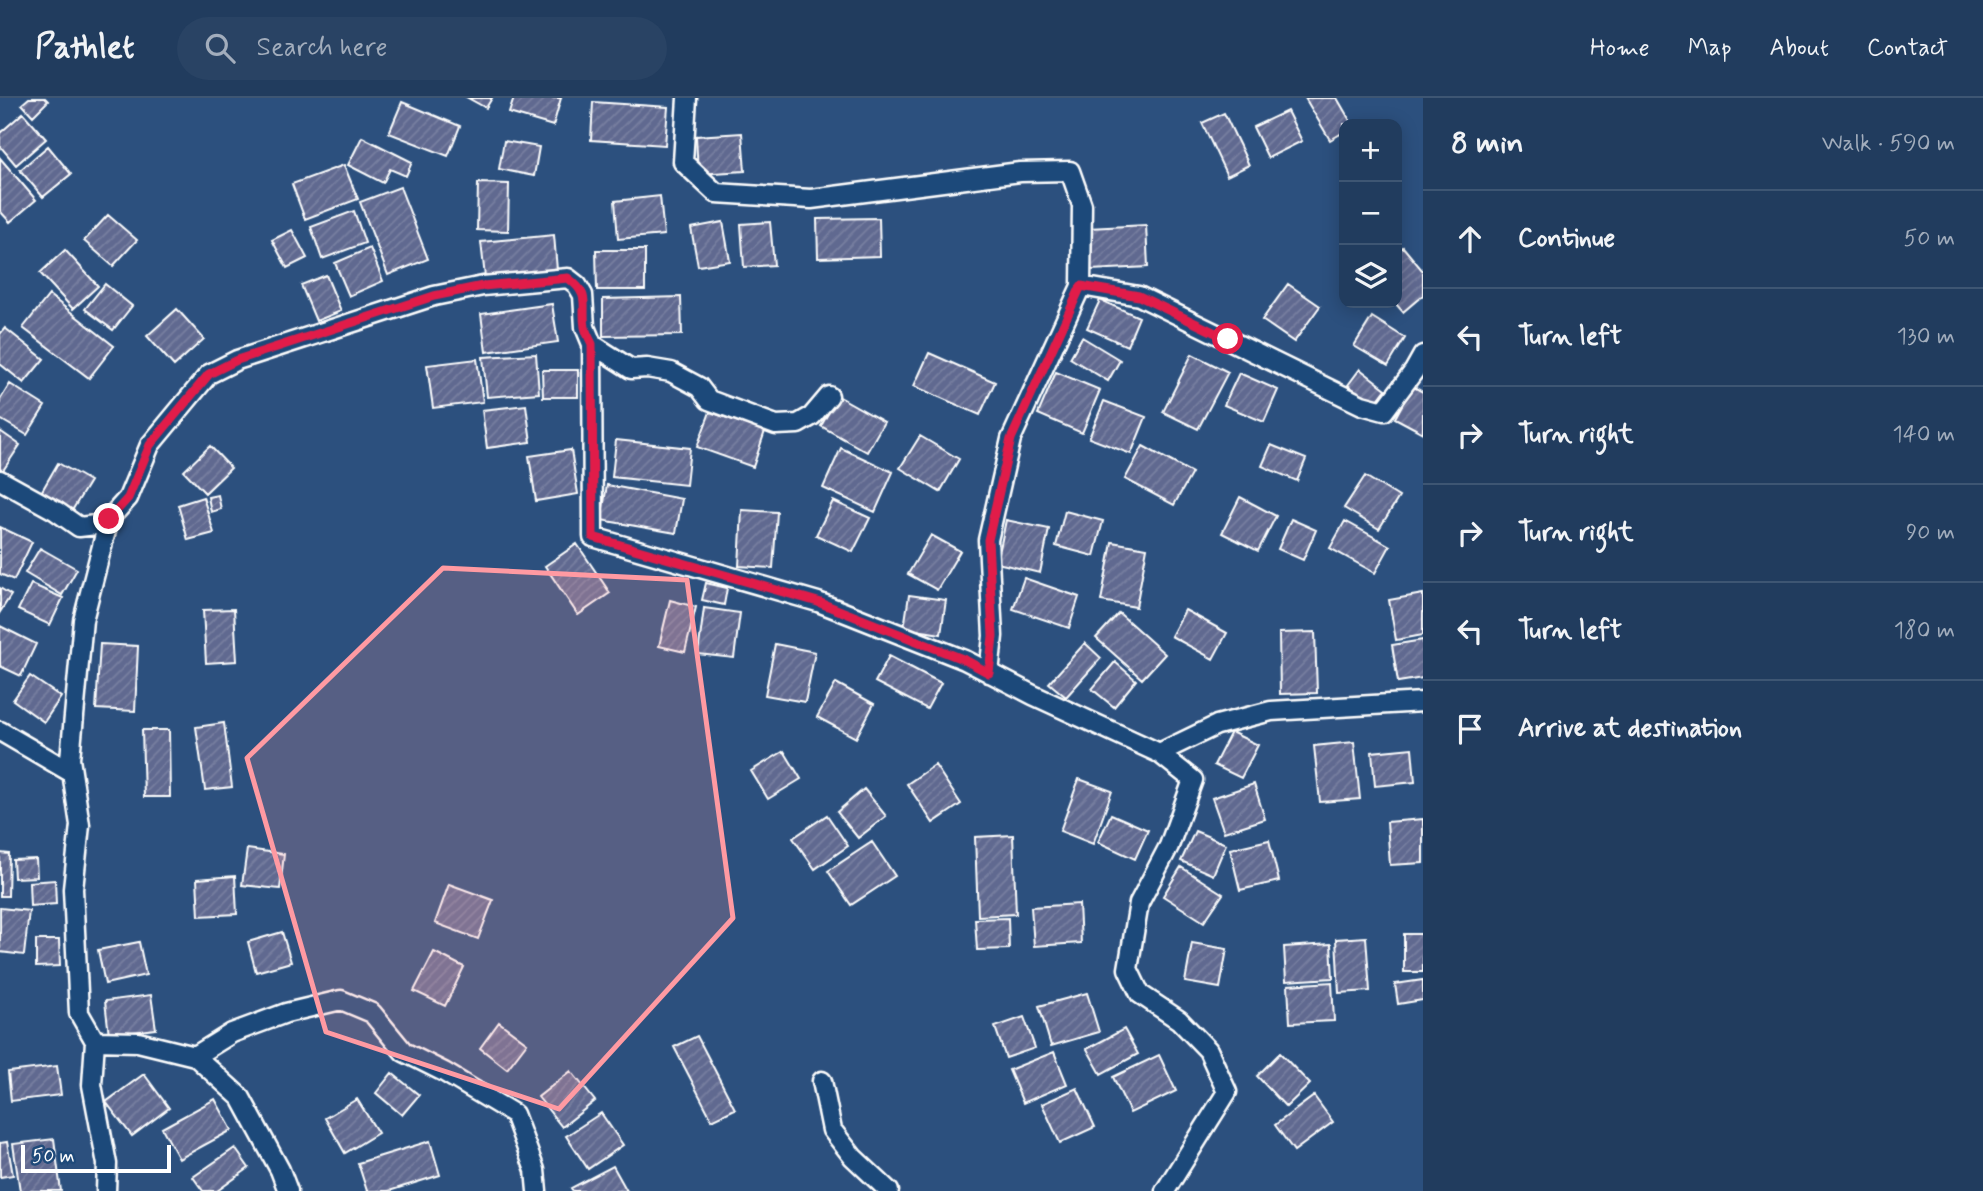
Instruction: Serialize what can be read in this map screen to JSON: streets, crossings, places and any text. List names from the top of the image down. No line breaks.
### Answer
{"scale_bar":"50 m","page":{"header":"Pathlet","search":"Search here","nav":["Home","Map","About","Contact"],"heading":["8 min","Walk · 590 m"],"map_buttons":["+","−"],"list":[["Continue","50 m"],["Turn left","130 m"],["Turn right","140 m"],["Turn right","90 m"],["Turn left","180 m"],"Arrive at destination"],"scale":"50 m"}}
